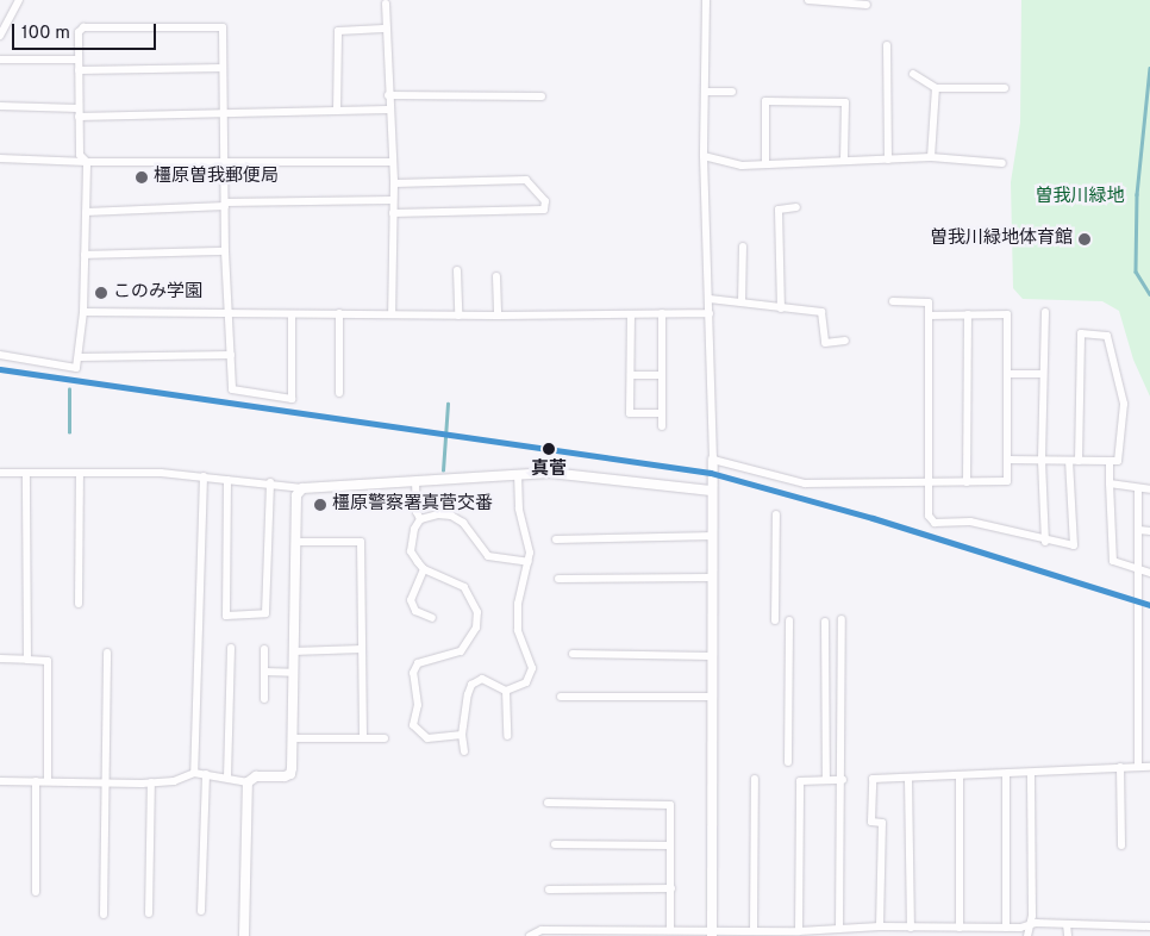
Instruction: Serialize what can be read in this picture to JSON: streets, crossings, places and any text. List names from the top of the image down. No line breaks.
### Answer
{"parks":["曽我川緑地"],"places":["橿原曽我郵便局","曽我川緑地体育館","このみ学園","真菅","橿原警察署真菅交番"],"scale_bar":"100 m"}
